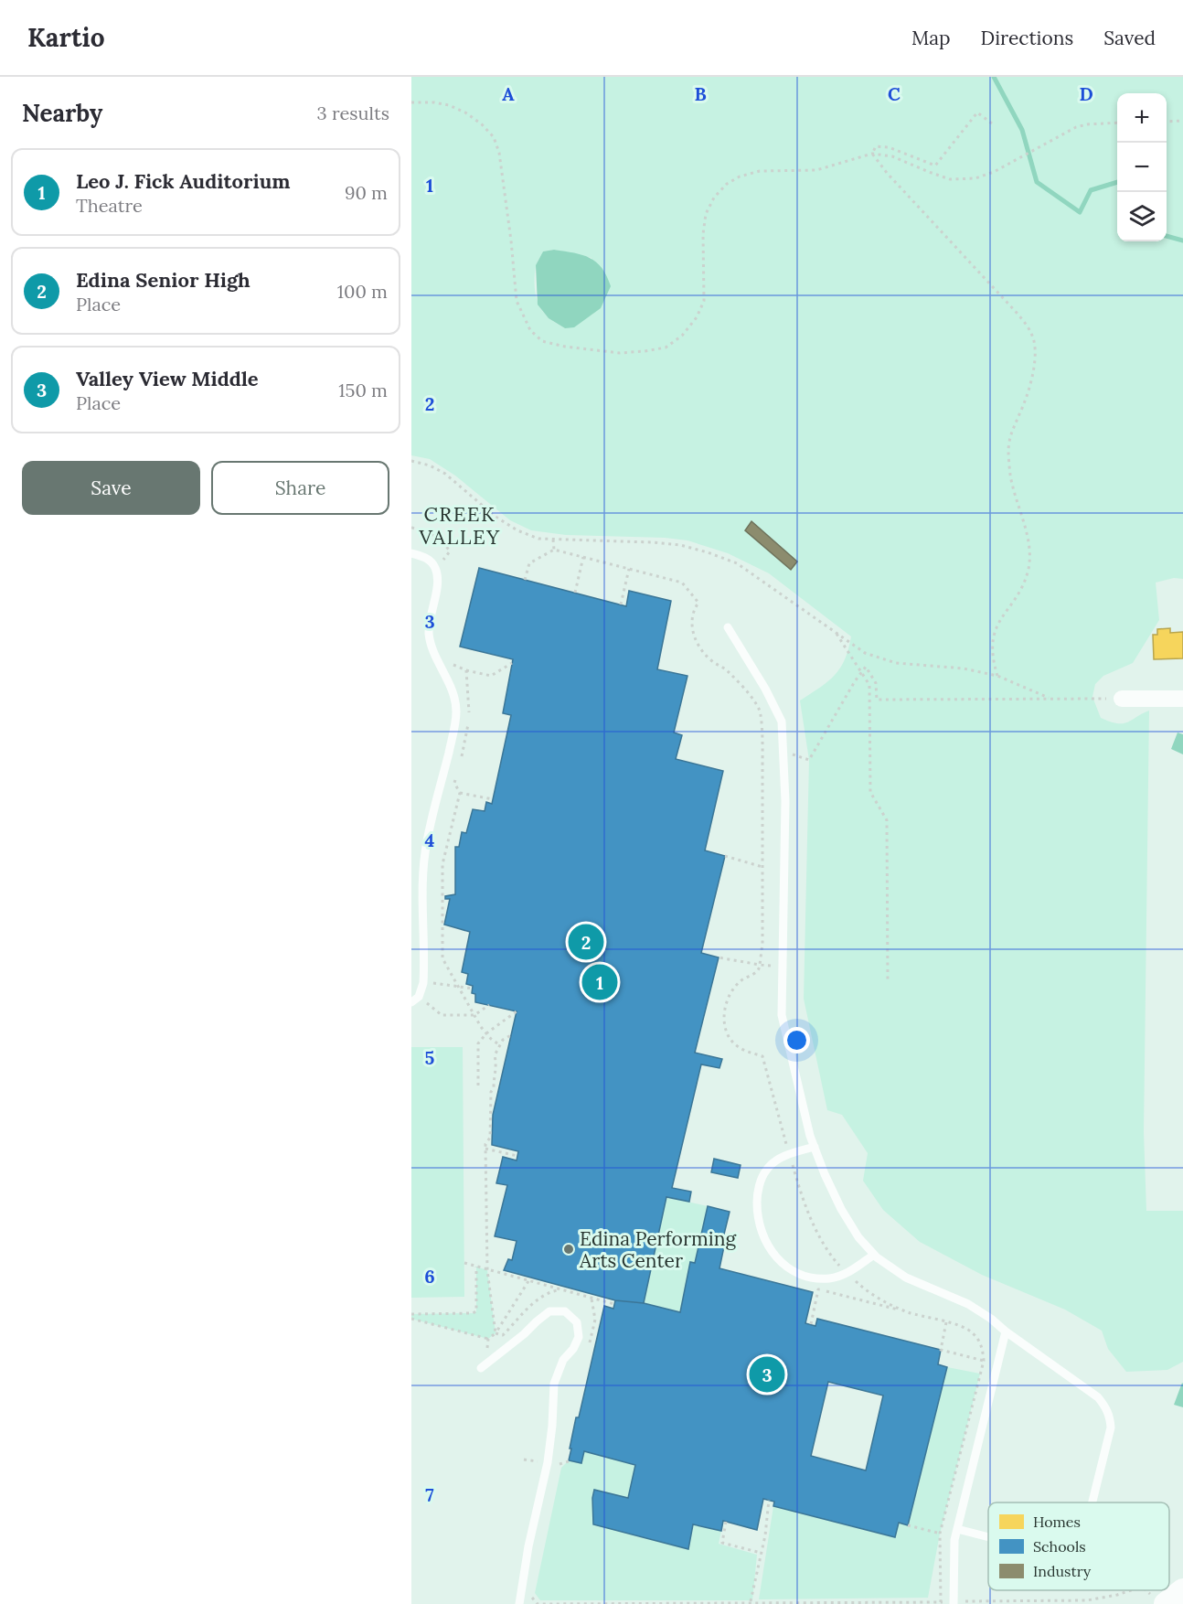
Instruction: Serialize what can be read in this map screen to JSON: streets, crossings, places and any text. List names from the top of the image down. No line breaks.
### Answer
{"districts":["CREEK VALLEY"],"places":["Edina Performing Arts Center"],"legend":["Homes","Schools","Industry"],"page":{"header":"Kartio","nav":["Map","Directions","Saved"],"heading":["Nearby","3 results"],"map_buttons":["+","−"],"list":[{"mark":"1","name":"Leo J. Fick Auditorium","note":"Theatre","value":"90 m"},{"mark":"2","name":"Edina Senior High","note":"Place","value":"100 m"},{"mark":"3","name":"Valley View Middle","note":"Place","value":"150 m"}],"buttons":["Save","Share"],"pins":["2","1","3"]},"grid":{"columns":["A","B","C","D"],"rows":["1","2","3","4","5","6","7"]}}
